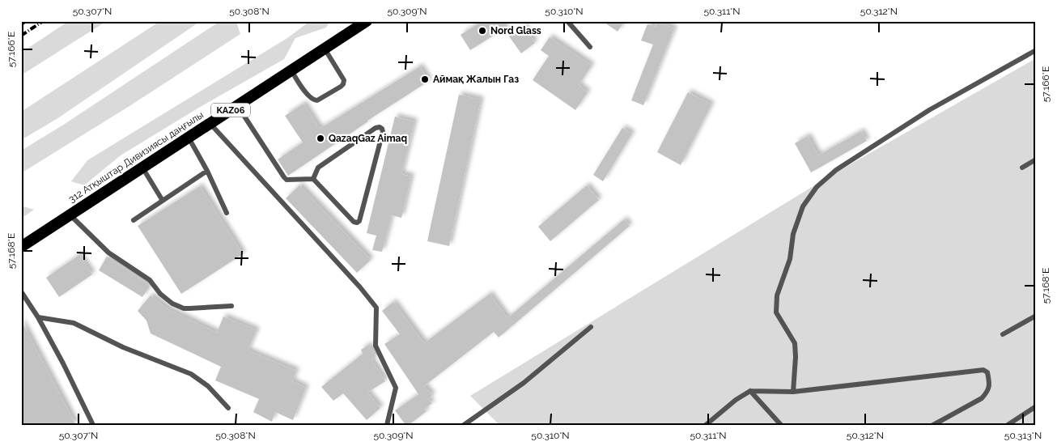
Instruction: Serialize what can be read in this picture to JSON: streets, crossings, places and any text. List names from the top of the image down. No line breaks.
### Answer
{"streets":{"highway":["KАZ06","312 Атқыштар Дивизиясы даңғылы"]},"places":["Nord Glass","Аймақ Жалын Газ","QazaqGaz Aimaq"],"coordinates":["50.307°N","50.308°N","50.309°N","50.310°N","50.311°N","50.312°N","57.166°E","57.168°E","50.313°N"]}
